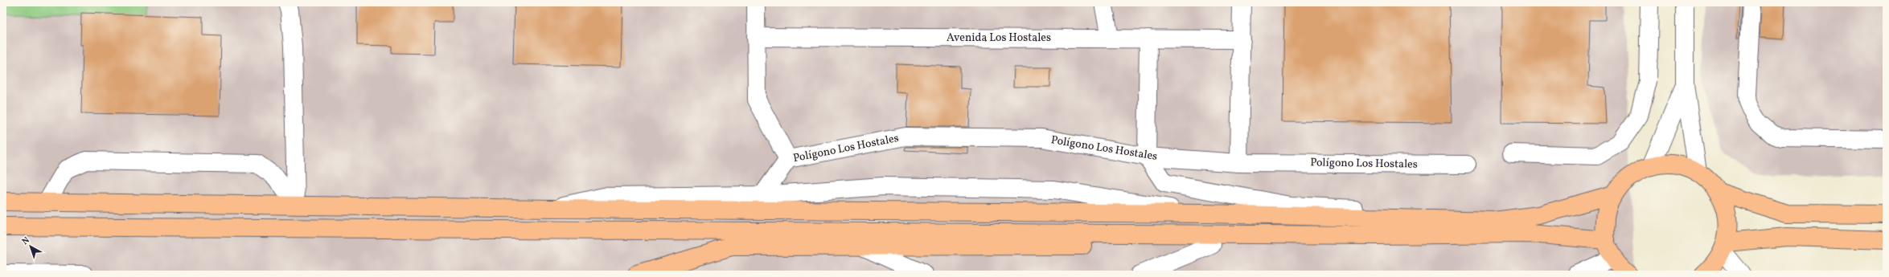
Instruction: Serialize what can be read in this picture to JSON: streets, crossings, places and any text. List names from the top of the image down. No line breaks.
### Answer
{"streets":{"street":["Avenida Los Hostales","Polígono Los Hostales"]},"north":"top left"}
